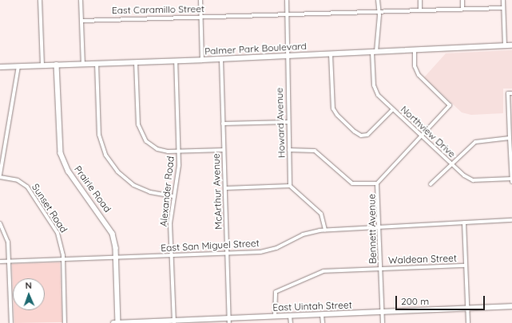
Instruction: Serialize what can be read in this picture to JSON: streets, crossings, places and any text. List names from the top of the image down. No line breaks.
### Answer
{"streets":{"main road":["Palmer Park Boulevard","East Uintah Street"],"street":["East Caramillo Street","Howard Avenue","Northview Drive","Prairie Road","Alexander Road","McArthur Avenue","Sunset Road","Bennett Avenue","East San Miguel Street","Waldean Street"]},"crossings":[["East Caramillo Street","Howard Avenue"],["East Caramillo Street","Northview Drive"],["Palmer Park Boulevard","Howard Avenue"],["Palmer Park Boulevard","Northview Drive"],["Palmer Park Boulevard","Prairie Road"],["Palmer Park Boulevard","Alexander Road"],["Palmer Park Boulevard","McArthur Avenue"],["Palmer Park Boulevard","Bennett Avenue"],["Northview Drive","Bennett Avenue"],["Prairie Road","East San Miguel Street"],["Prairie Road","East Uintah Street"],["Alexander Road","East San Miguel Street"],["Alexander Road","East Uintah Street"],["McArthur Avenue","East San Miguel Street"],["McArthur Avenue","East Uintah Street"],["Sunset Road","East San Miguel Street"],["Bennett Avenue","East San Miguel Street"],["Bennett Avenue","Waldean Street"],["Bennett Avenue","East Uintah Street"],["Waldean Street","East Uintah Street"]],"scale_bar":"200 m","north":"top"}
